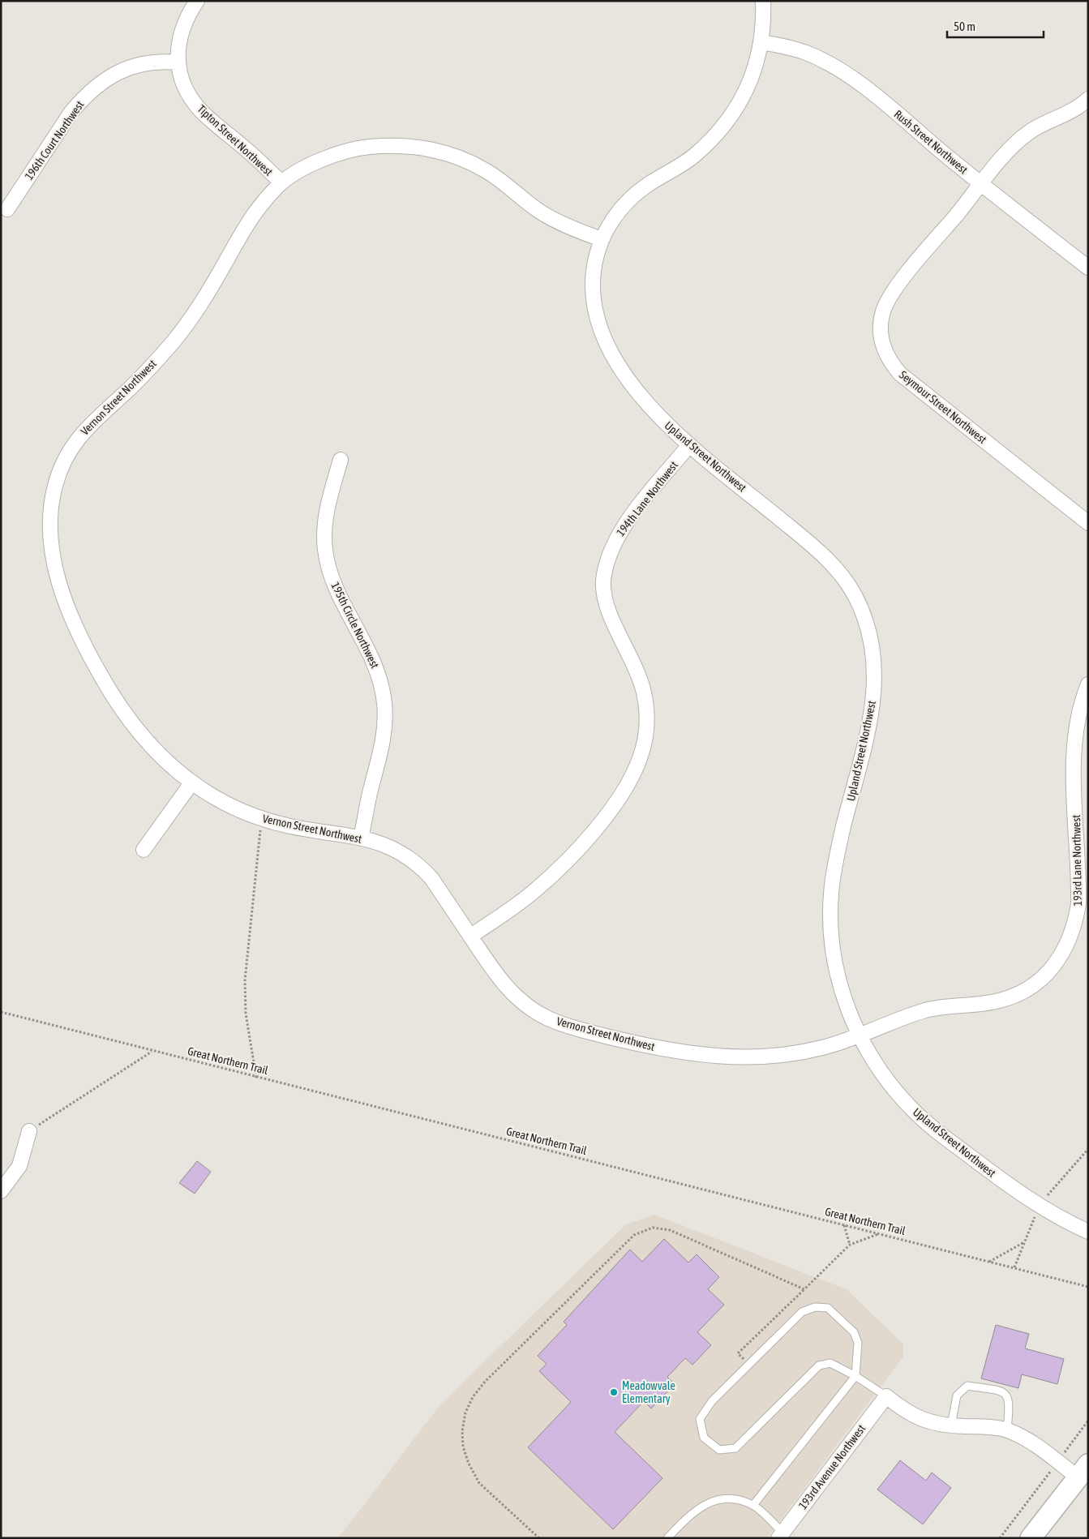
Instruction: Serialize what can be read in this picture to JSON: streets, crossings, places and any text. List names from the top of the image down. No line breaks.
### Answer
{"streets":{"street":["196th Court Northwest","Tipton Street Northwest","Rush Street Northwest","Vernon Street Northwest","Seymour Street Northwest","Upland Street Northwest","194th Lane Northwest","195th Circle Northwest","193rd Lane Northwest","193rd Avenue Northwest"],"path":["Great Northern Trail"]},"crossings":[["196th Court Northwest","Tipton Street Northwest"],["Tipton Street Northwest","Vernon Street Northwest"],["Tipton Street Northwest","Upland Street Northwest"],["Rush Street Northwest","Seymour Street Northwest"],["Rush Street Northwest","Upland Street Northwest"],["Vernon Street Northwest","Upland Street Northwest"],["Vernon Street Northwest","194th Lane Northwest"],["Vernon Street Northwest","195th Circle Northwest"],["Vernon Street Northwest","193rd Lane Northwest"],["Upland Street Northwest","194th Lane Northwest"],["Upland Street Northwest","193rd Lane Northwest"]],"places":["Meadowvale Elementary"],"scale_bar":"50 m"}
